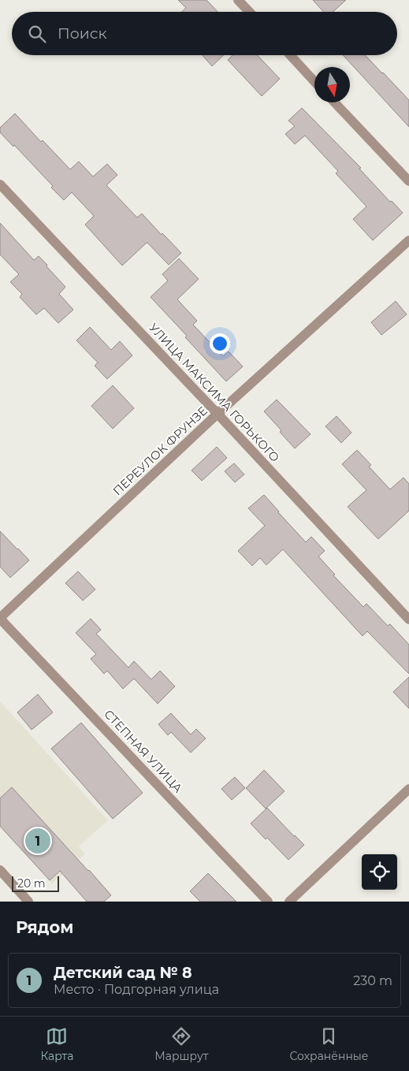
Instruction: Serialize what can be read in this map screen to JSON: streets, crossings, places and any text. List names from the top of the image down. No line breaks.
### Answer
{"streets":{"street":["УЛИЦА МАКСИМА ГОРЬКОГО","ПЕРЕУЛОК ФРУНЗЕ","СТЕПНАЯ УЛИЦА"]},"crossings":[["УЛИЦА МАКСИМА ГОРЬКОГО","ПЕРЕУЛОК ФРУНЗЕ"],["ПЕРЕУЛОК ФРУНЗЕ","СТЕПНАЯ УЛИЦА"]],"scale_bar":"20 m","north":"bottom","page":{"search":"Поиск","pins":"1","scale":"20 m","heading":"Рядом","list":[{"mark":"1","name":"Детский сад № 8","note":"Место · Подгорная улица","value":"230 m"}],"nav":["Карта","Маршрут","Сохранённые"]}}
